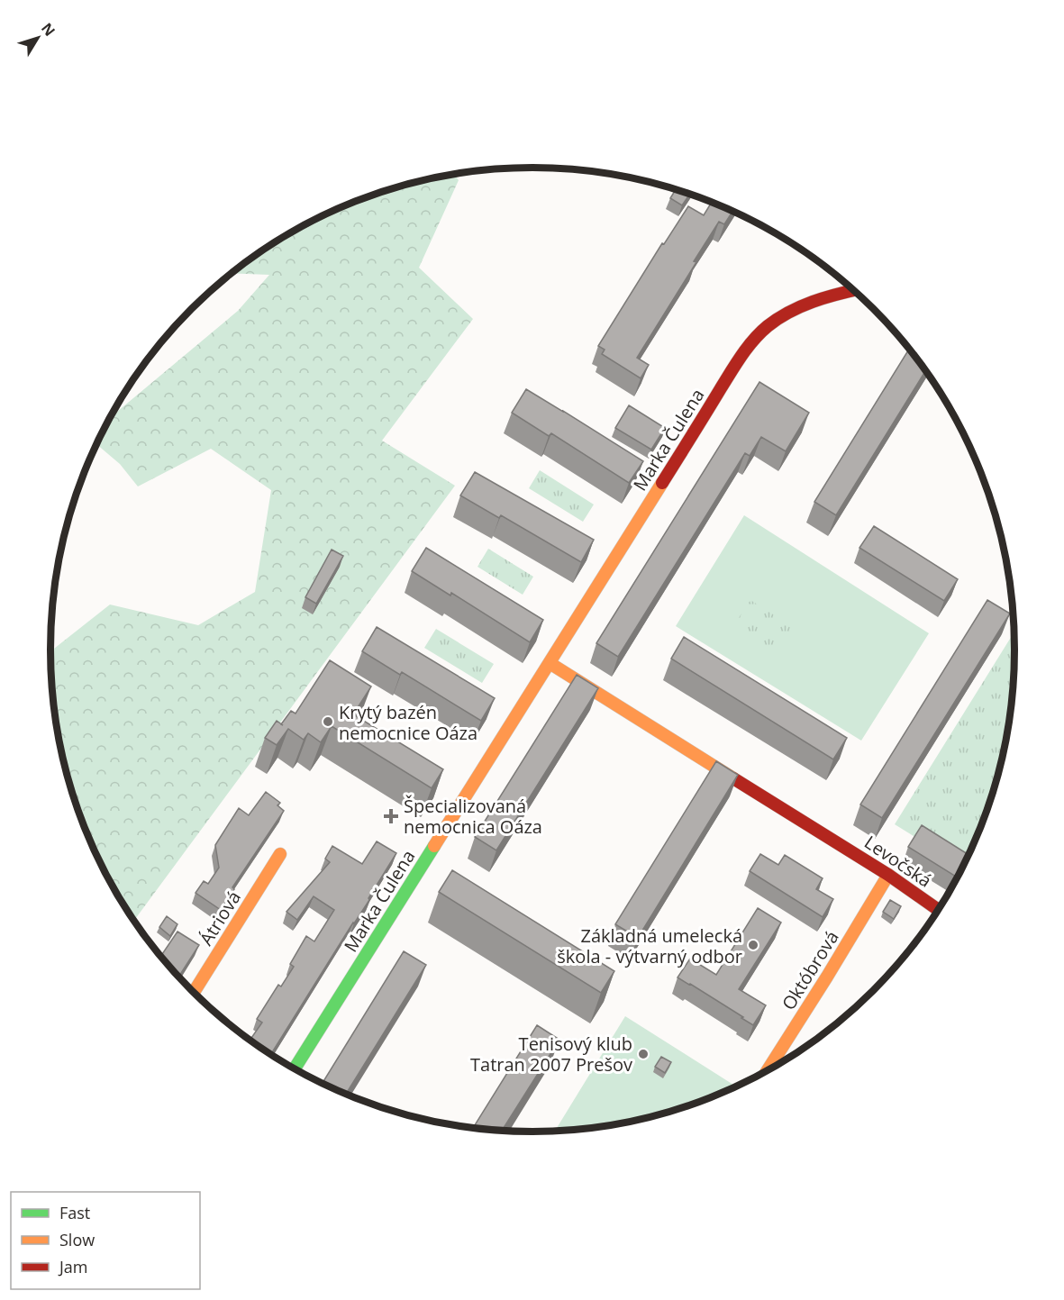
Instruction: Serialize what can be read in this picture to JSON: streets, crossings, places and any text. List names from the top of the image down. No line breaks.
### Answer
{"streets":{"street":["Marka Čulena","Levočská","Átriová","Októbrová"]},"crossings":[["Marka Čulena","Levočská"],["Levočská","Októbrová"]],"places":{"other":["Krytý bazén nemocnice Oáza","Základná umelecká škola - výtvarný odbor","Tenisový klub Tatran 2007 Prešov"],"health":["Špecializovaná nemocnica Oáza"]},"legend":["Fast","Slow","Jam"],"north":"top right"}
